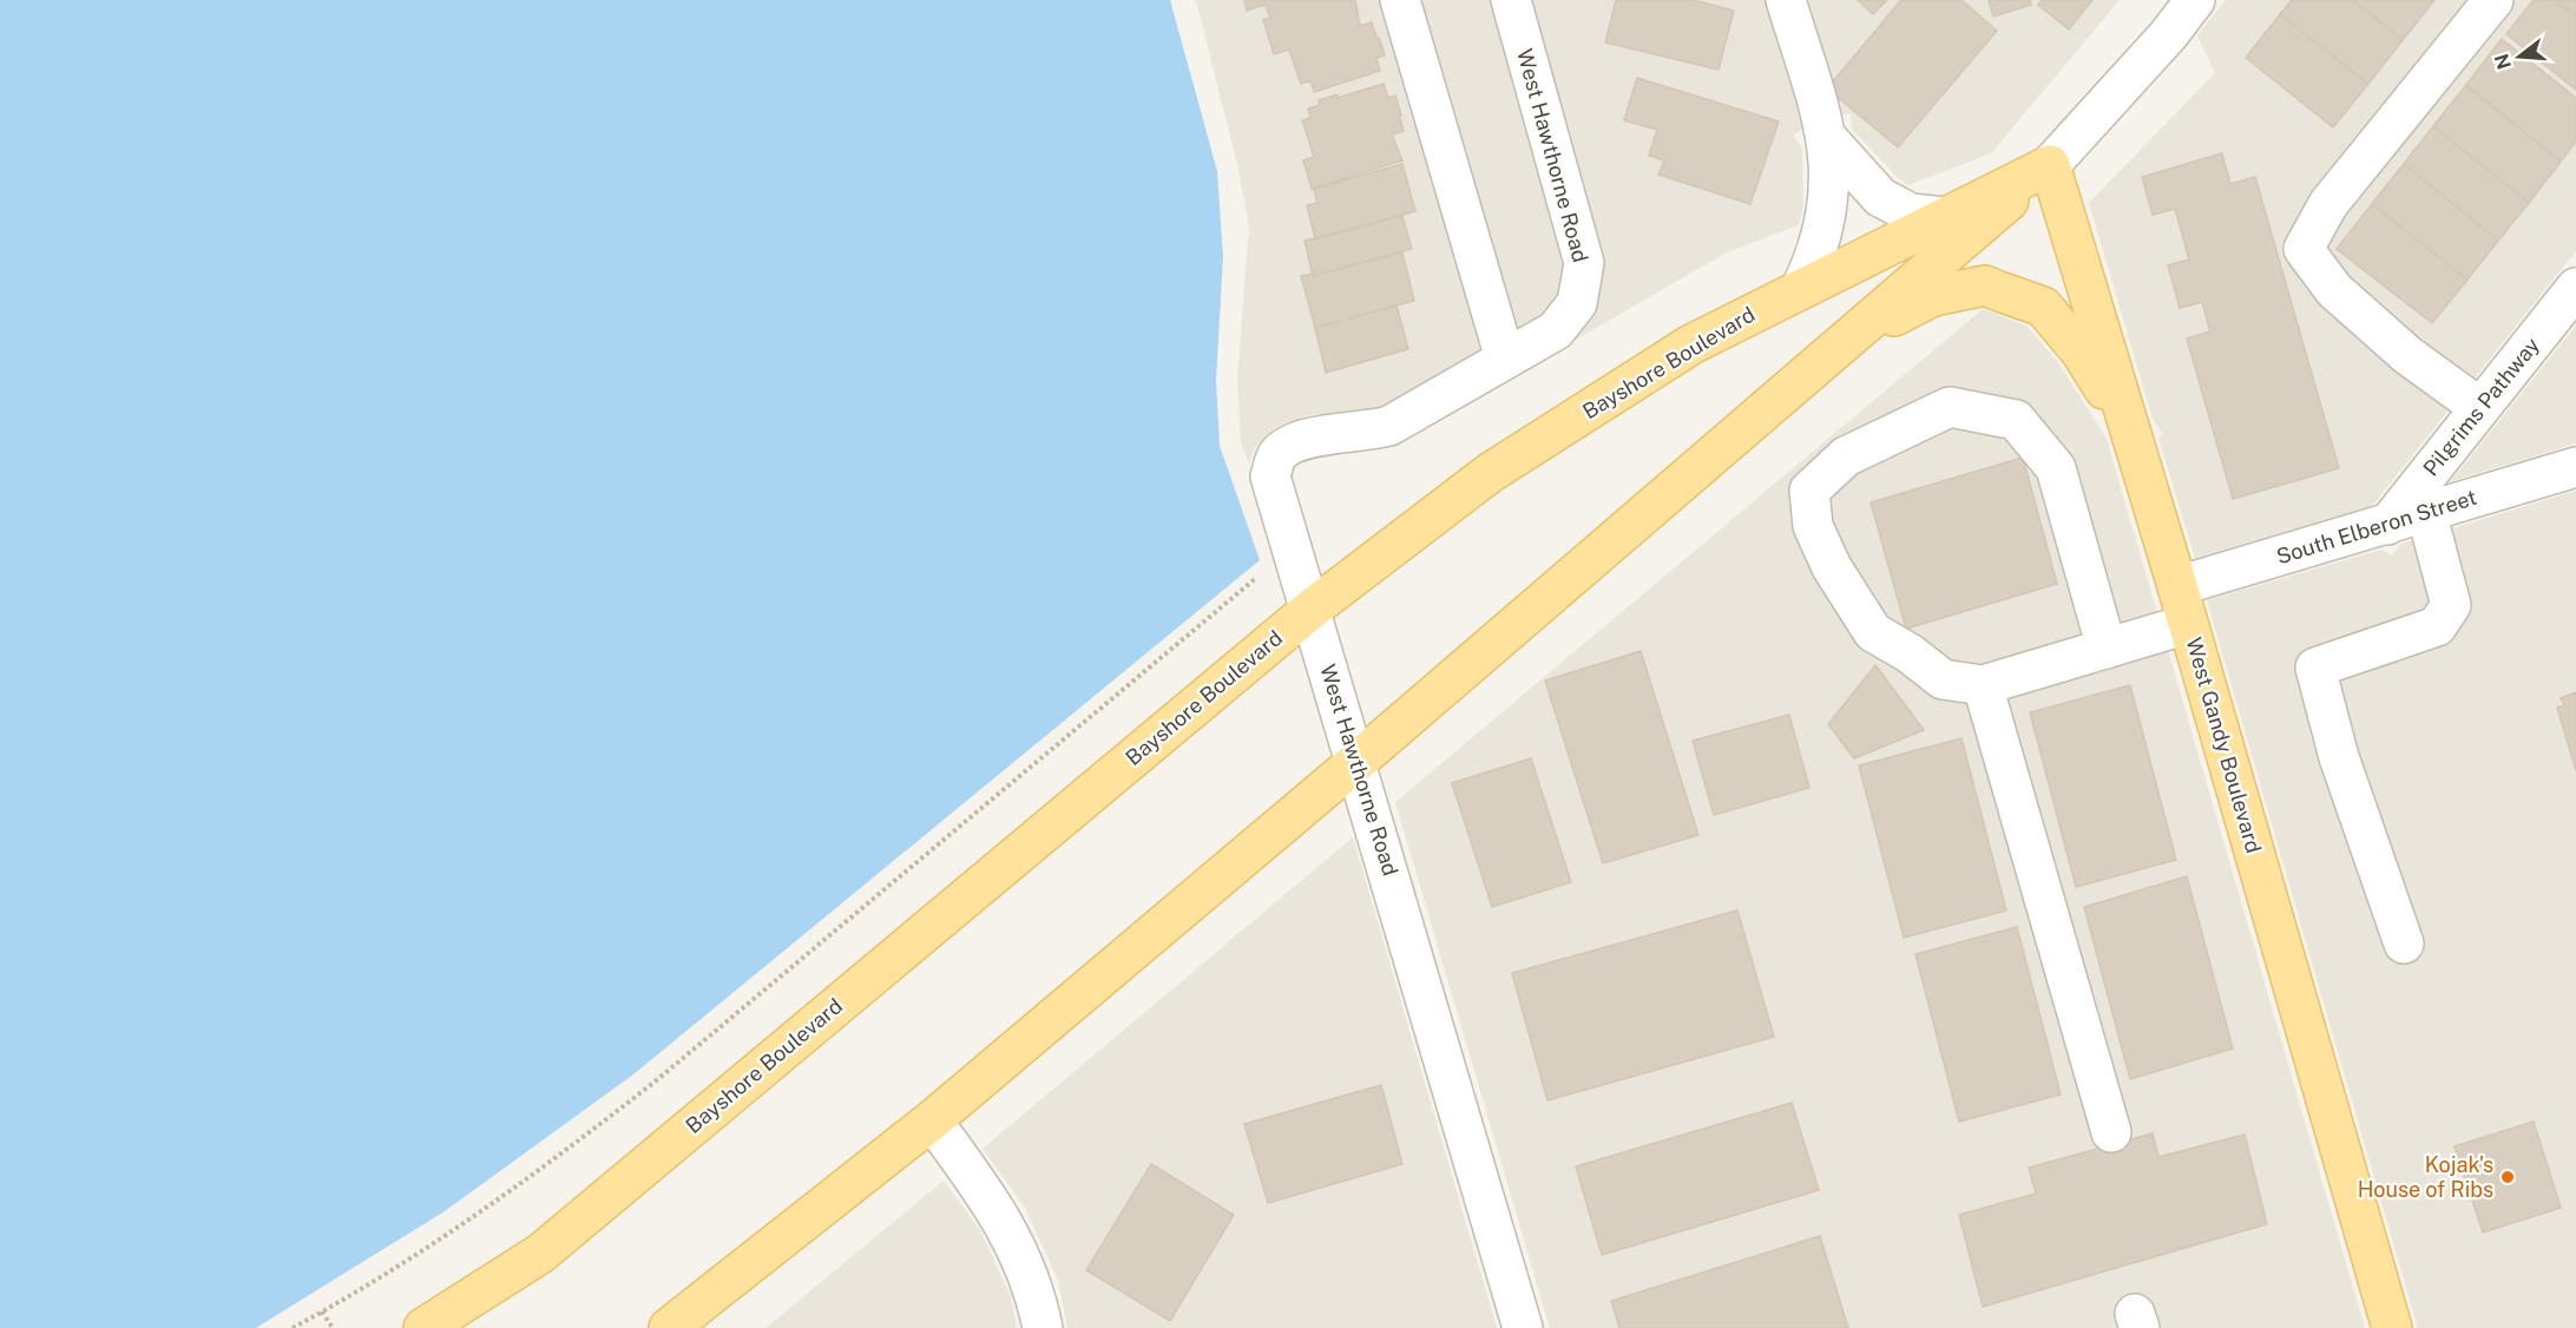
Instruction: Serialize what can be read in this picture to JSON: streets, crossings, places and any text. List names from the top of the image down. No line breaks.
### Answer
{"streets":{"main road":["Bayshore Boulevard","West Gandy Boulevard"],"street":["West Hawthorne Road","Pilgrims Pathway","South Elberon Street"]},"crossings":[["West Hawthorne Road","Bayshore Boulevard"],["Bayshore Boulevard","West Gandy Boulevard"],["Pilgrims Pathway","South Elberon Street"],["South Elberon Street","West Gandy Boulevard"]],"places":["Kojak's House of Ribs"],"north":"left"}
